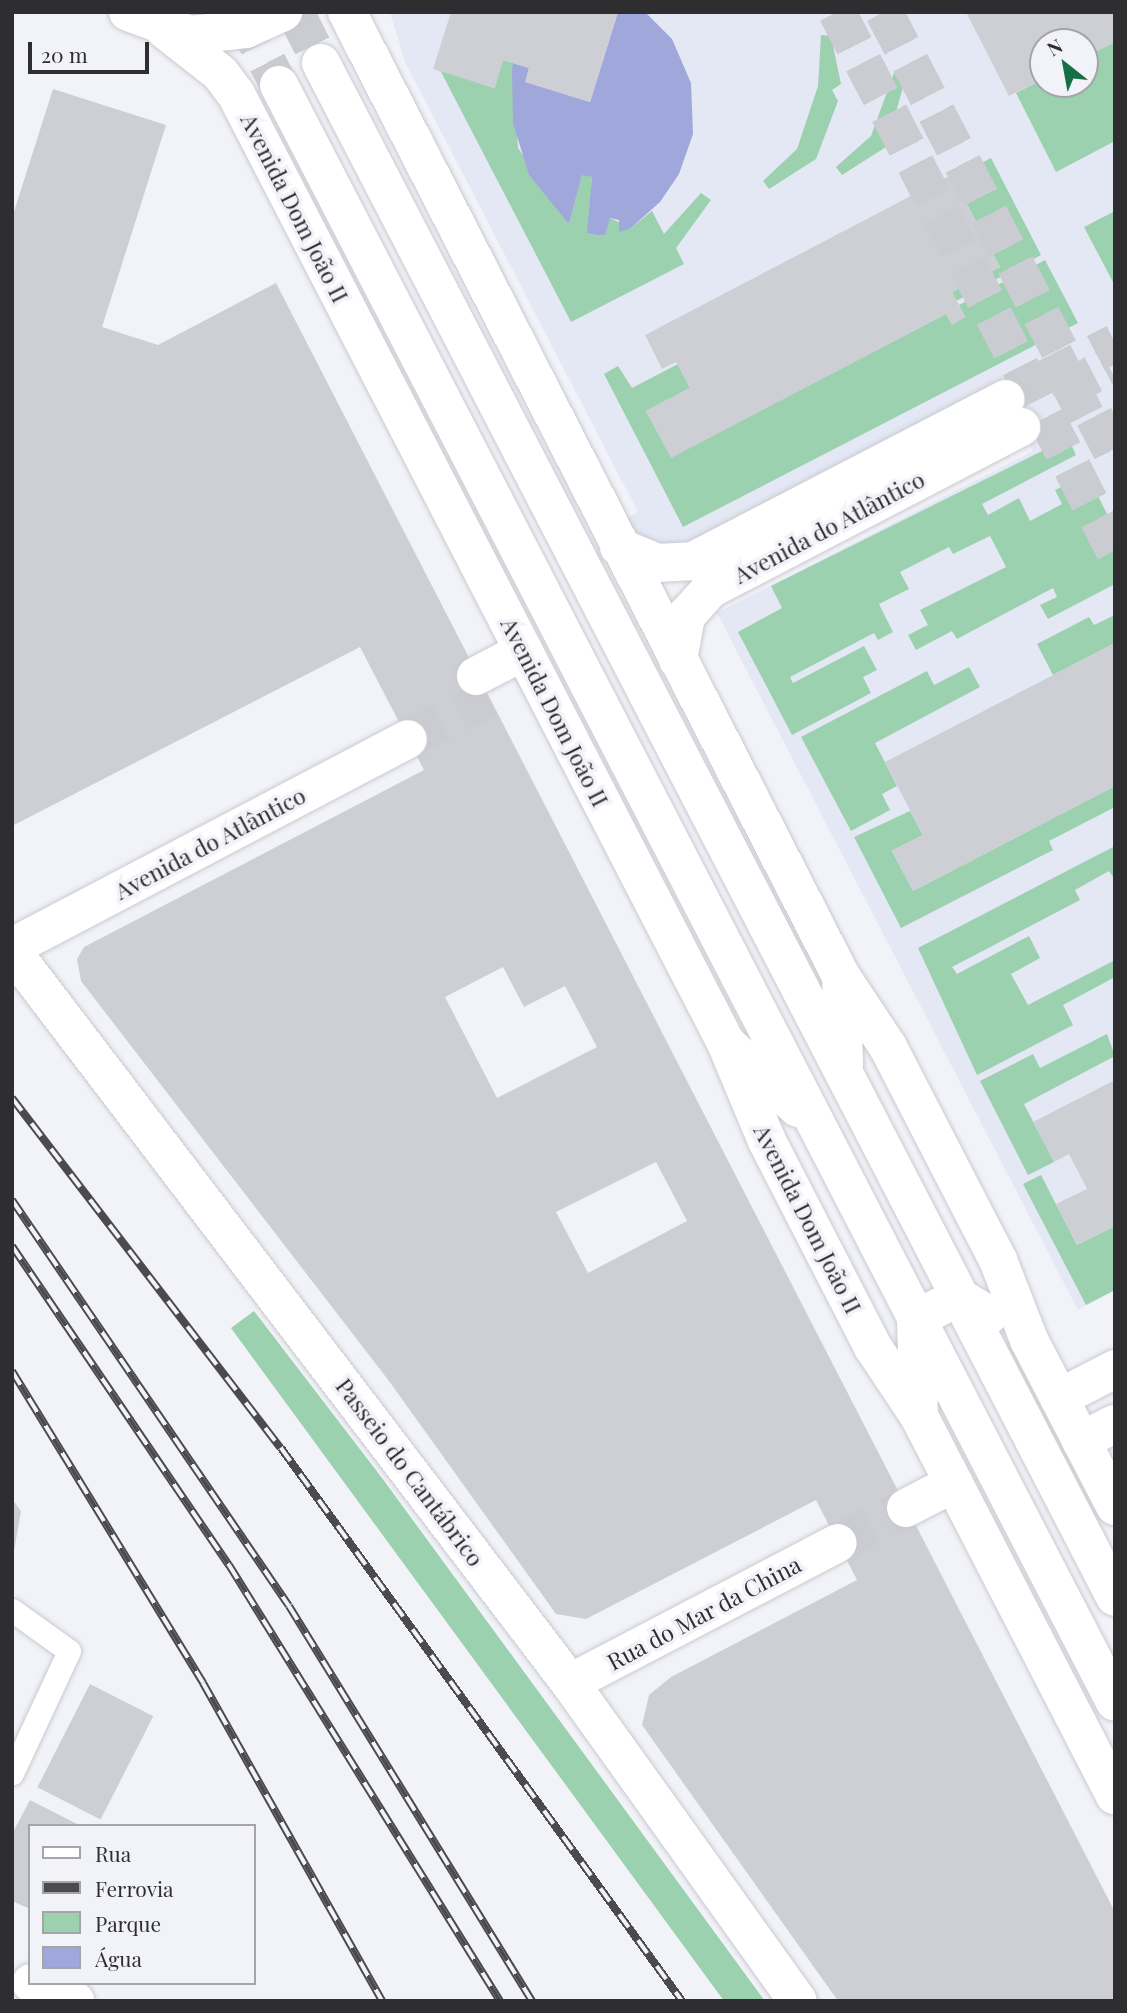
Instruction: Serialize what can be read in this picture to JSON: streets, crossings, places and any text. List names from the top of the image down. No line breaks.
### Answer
{"streets":{"street":["Avenida Dom João II","Avenida do Atlântico","Passeio do Cantábrico","Rua do Mar da China"]},"crossings":[["Avenida do Atlântico","Passeio do Cantábrico"],["Passeio do Cantábrico","Rua do Mar da China"]],"legend":["Rua","Ferrovia","Parque","Água"],"scale_bar":"20 m","north":"top left"}
